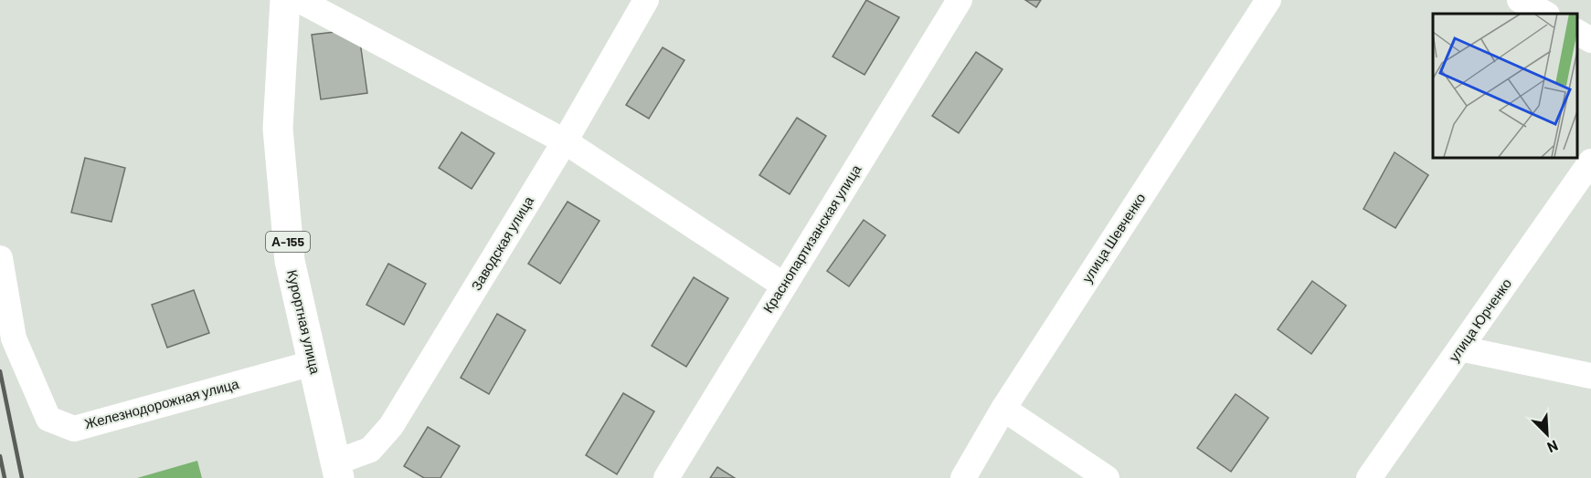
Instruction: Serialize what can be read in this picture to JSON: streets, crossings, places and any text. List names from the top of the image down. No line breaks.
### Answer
{"streets":{"main road":["А-155","Курортная улица"],"street":["улица Шевченко","Краснопартизанская улица","Заводская улица","улица Юрченко","Железнодорожная улица"]},"crossings":[["Заводская улица","Курортная улица"],["Курортная улица","Железнодорожная улица"]],"north":"bottom right"}
